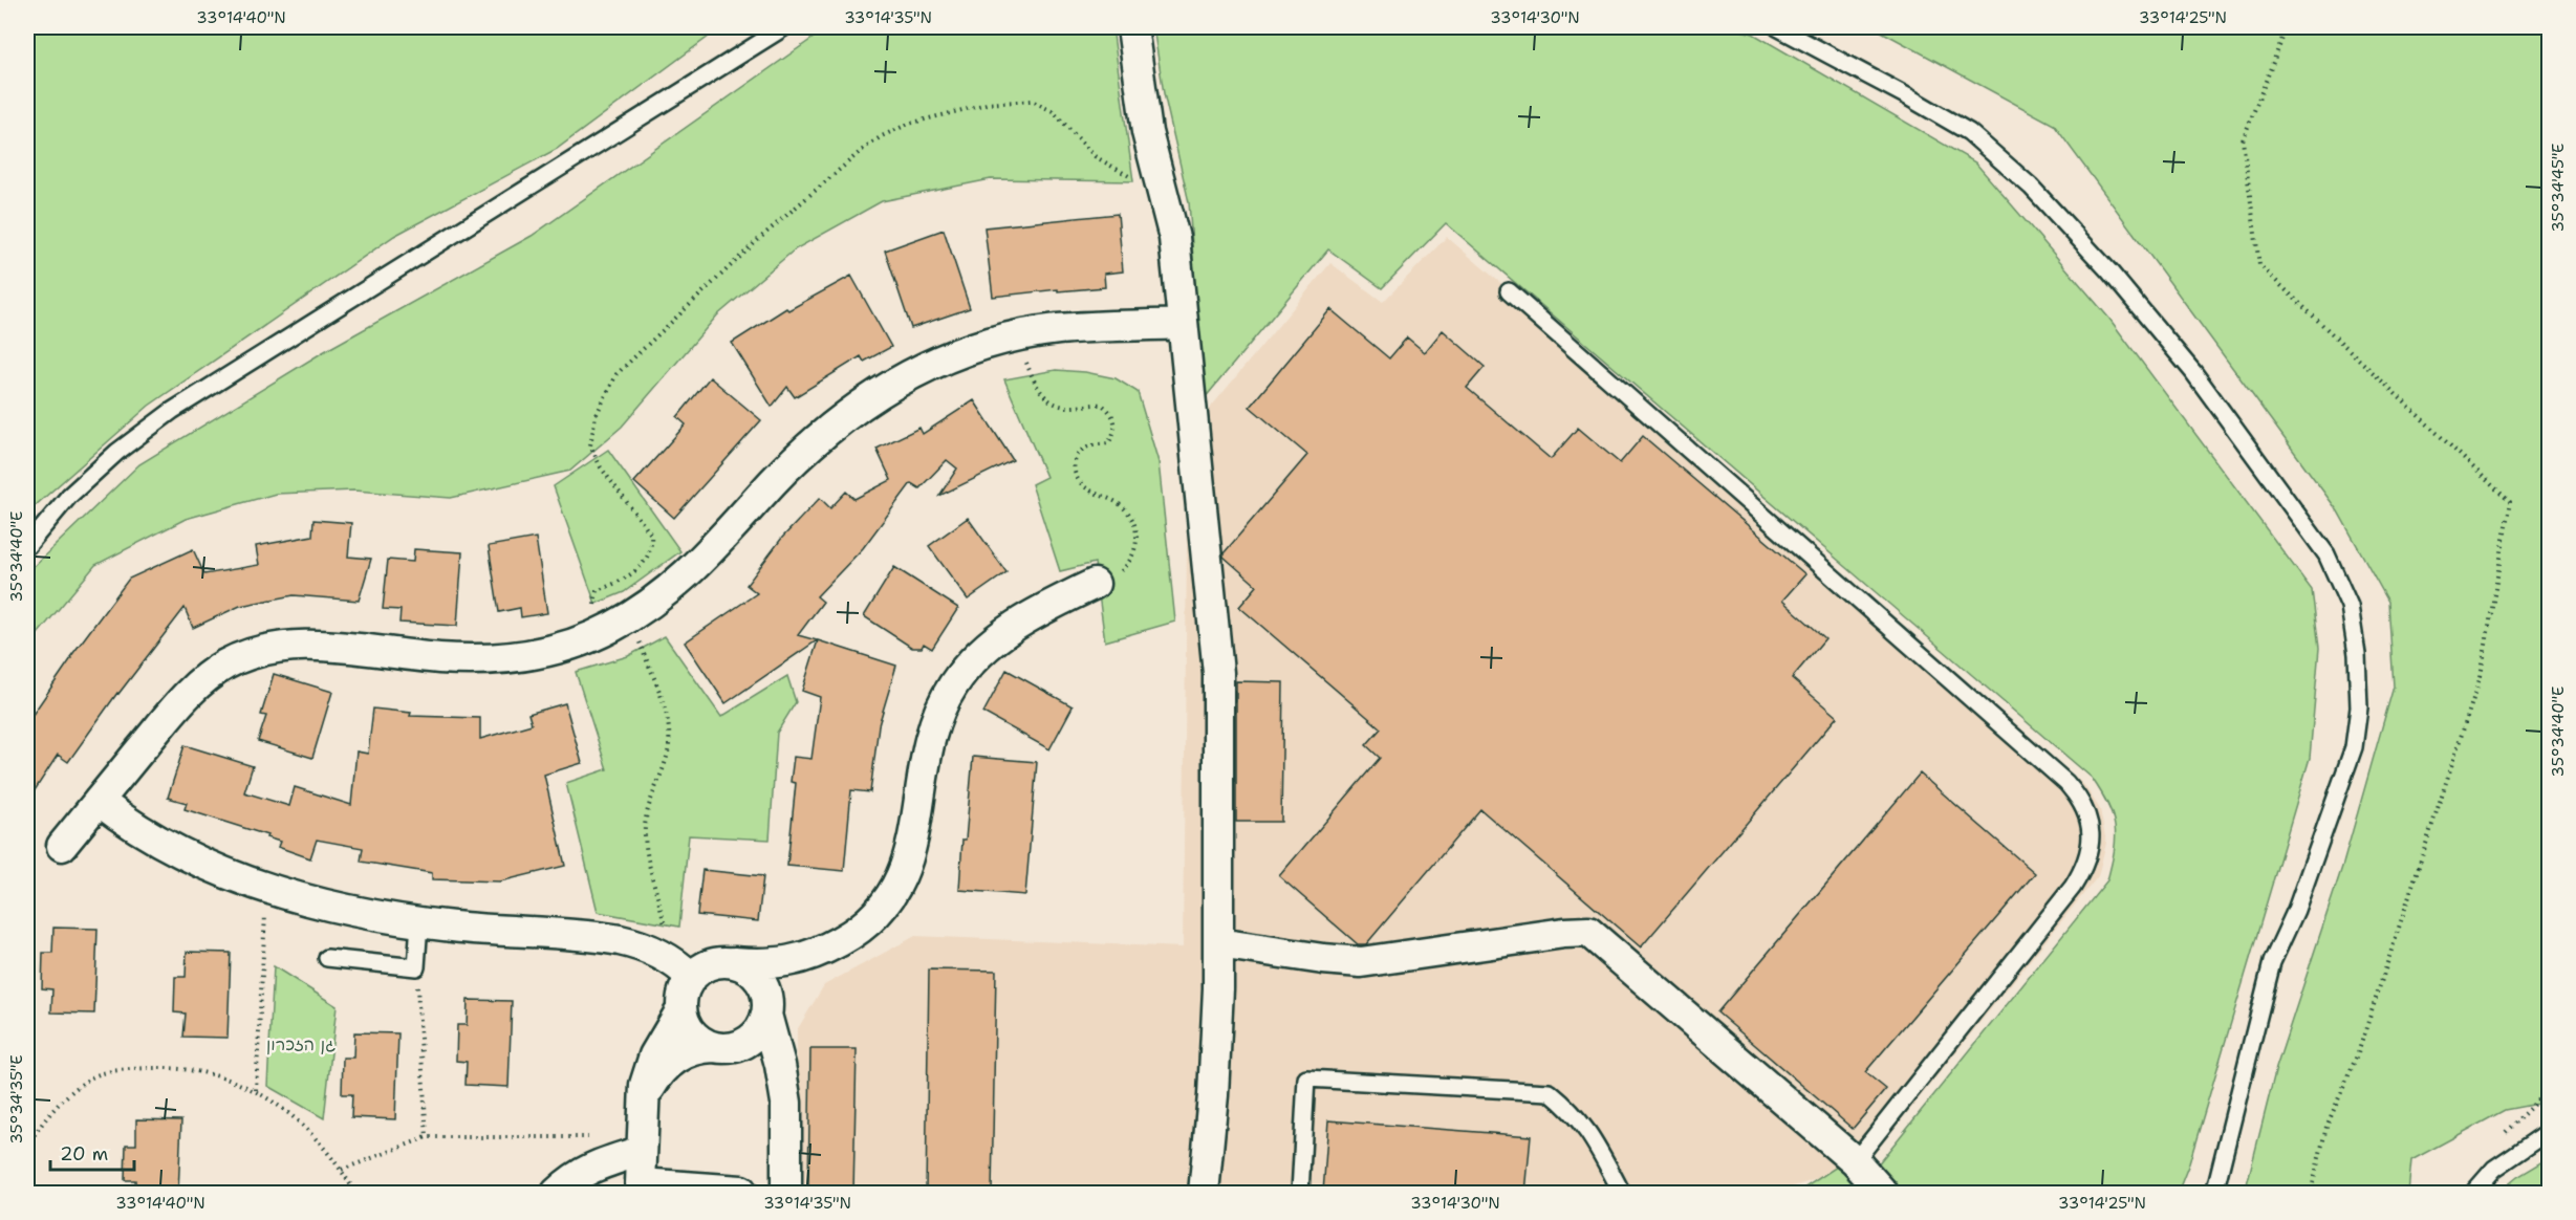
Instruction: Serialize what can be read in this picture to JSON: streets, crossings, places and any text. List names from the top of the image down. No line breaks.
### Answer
{"parks":["גן הזכרון"],"scale_bar":"20 m","coordinates":["33°14'40\"N","33°14'35\"N","33°14'30\"N","33°14'25\"N","35°34'45\"E","35°34'40\"E","35°34'35\"E"]}
